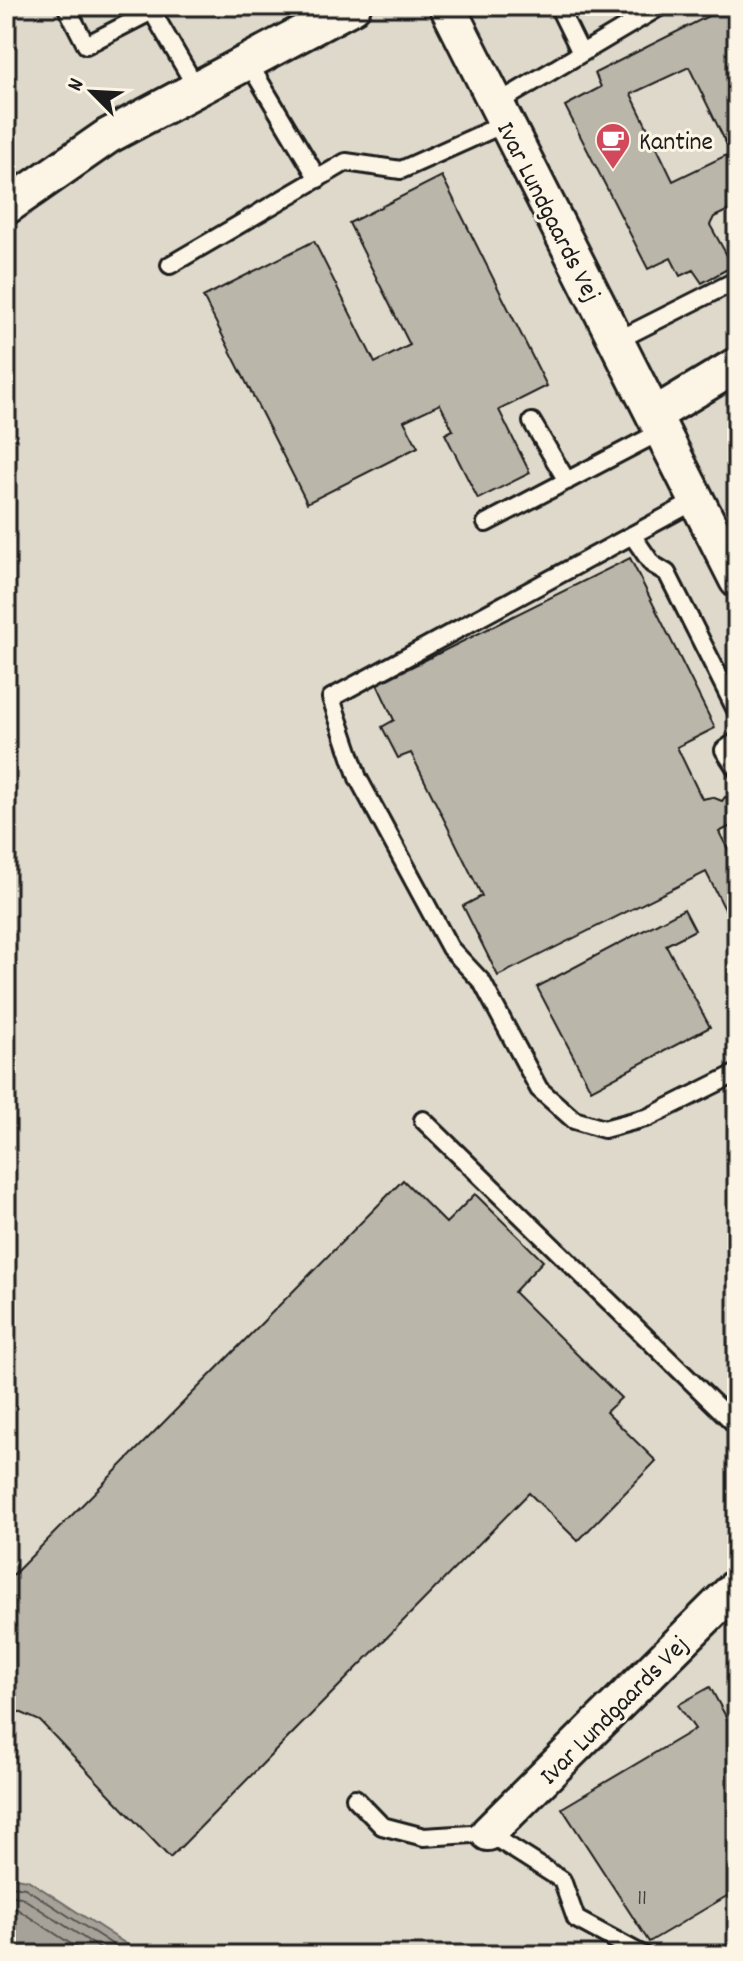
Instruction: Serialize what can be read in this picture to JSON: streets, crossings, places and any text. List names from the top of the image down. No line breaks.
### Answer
{"streets":{"street":["Ivar Lundgaards Vej"]},"places":{"cafe":["Kantine"]},"house_numbers":["11"],"north":"top left"}
